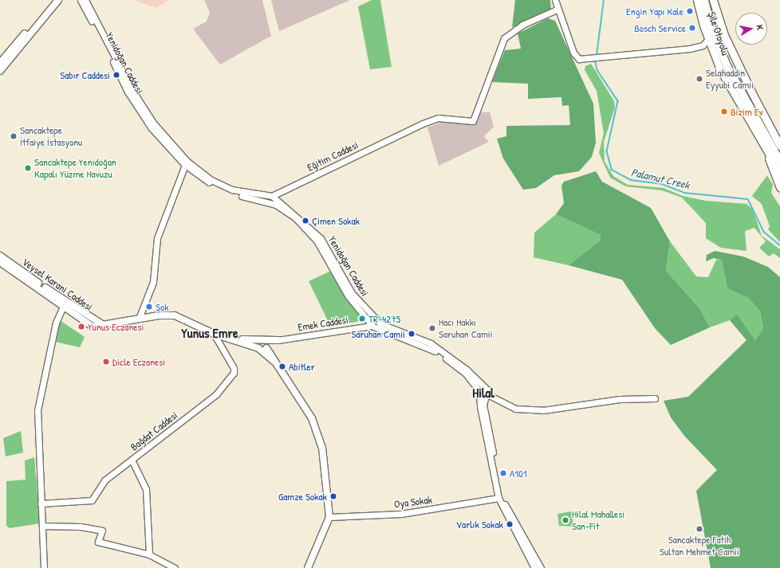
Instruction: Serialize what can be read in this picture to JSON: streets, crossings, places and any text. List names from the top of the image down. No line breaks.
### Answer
{"streets":{"main road":["Şile Otoyolu","Veysel Karani Caddesi"],"street":["Yenidoğan Caddesi","Eğitim Caddesi","Emek Caddesi","Bağdat Caddesi","Oya Sokak"]},"crossings":[["Yenidoğan Caddesi","Eğitim Caddesi"],["Yenidoğan Caddesi","Emek Caddesi"],["Veysel Karani Caddesi","Bağdat Caddesi"]],"districts":["Yunus Emre","Hilal"],"water":["Palamut Creek"],"places":["Engin Yapı Kale","Bosch Service","Sabır Caddesi","Selahaddin Eyyubi Camii","Bizim Ev","Sancaktepe İtfaiye İstasyonu","Sancaktepe Yenidoğan Kapalı Yüzme Havuzu","Çimen Sokak","Şok","TR-4275","Yunus Eczanesi","Hacı Hakkı Saruhan Camii","Saruhan Camii","Dicle Eczanesi","Abitler","A101","Gamze Sokak","Hilal Mahallesi San-Fit","Varlık Sokak","Sancaktepe Fatih Sultan Mehmet Camii"],"north":"right"}
